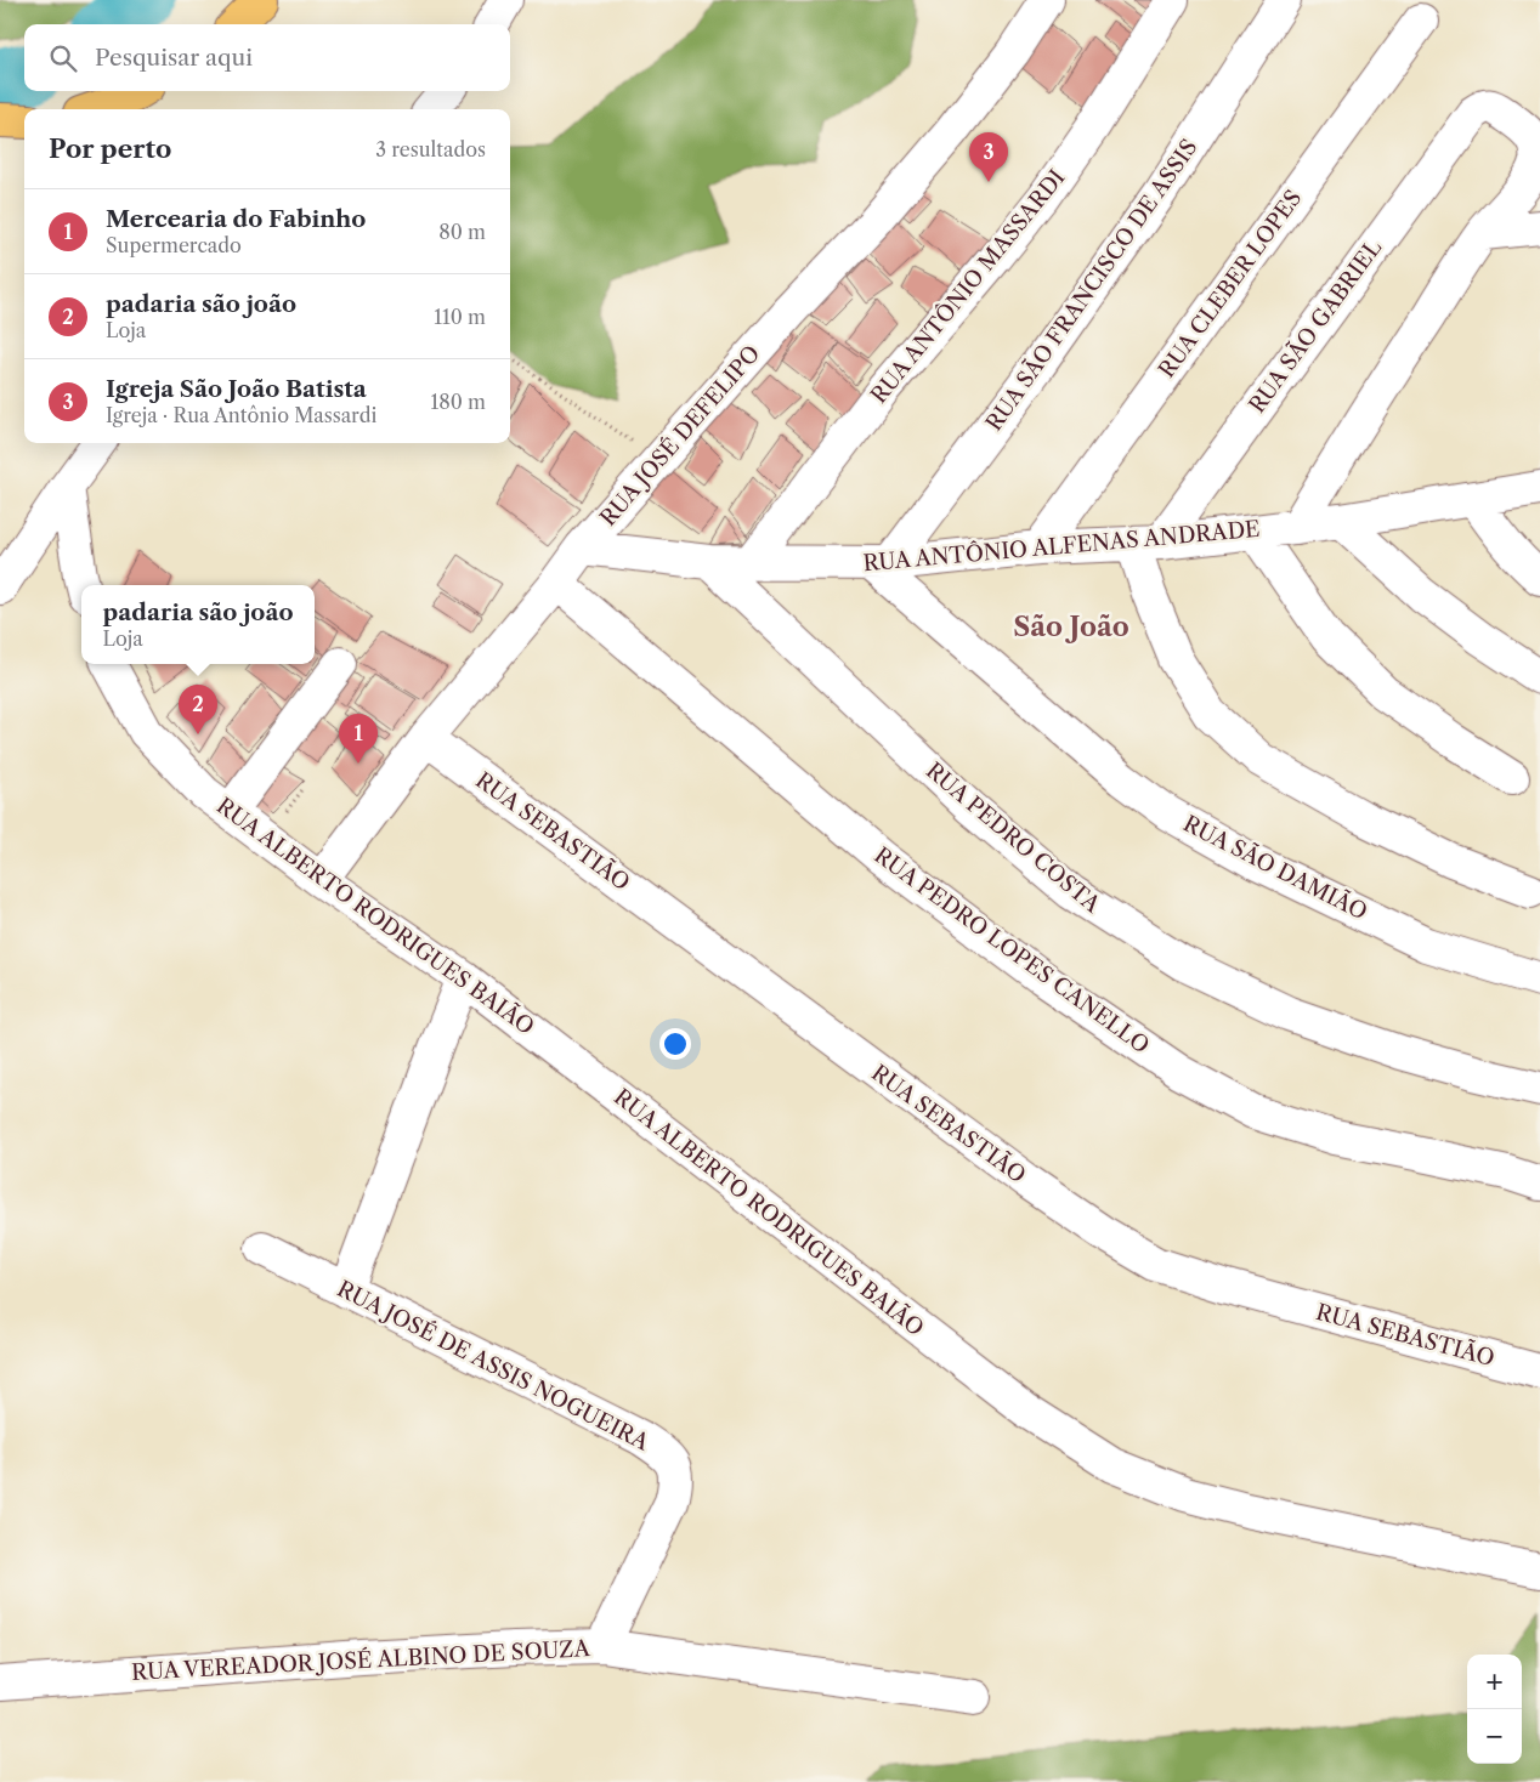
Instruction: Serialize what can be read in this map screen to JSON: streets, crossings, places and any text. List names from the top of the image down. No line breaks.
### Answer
{"streets":{"street":["RUA CLEBER LOPES","RUA SÃO FRANCISCO DE ASSIS","RUA ANTÔNIO MASSARDI","RUA SÃO GABRIEL","RUA JOSÉ DEFELIPO","RUA ANTÔNIO ALFENAS ANDRADE","RUA SEBASTIÃO","RUA PEDRO COSTA","RUA SÃO DAMIÃO","RUA ALBERTO RODRIGUES BAIÃO","RUA PEDRO LOPES CANELLO","RUA JOSÉ DE ASSIS NOGUEIRA","RUA VEREADOR JOSÉ ALBINO DE SOUZA"]},"crossings":[["RUA CLEBER LOPES","RUA ANTÔNIO ALFENAS ANDRADE"],["RUA SÃO FRANCISCO DE ASSIS","RUA ANTÔNIO ALFENAS ANDRADE"],["RUA SÃO FRANCISCO DE ASSIS","RUA SÃO DAMIÃO"],["RUA ANTÔNIO MASSARDI","RUA ANTÔNIO ALFENAS ANDRADE"],["RUA SÃO GABRIEL","RUA ANTÔNIO ALFENAS ANDRADE"],["RUA JOSÉ DEFELIPO","RUA ANTÔNIO ALFENAS ANDRADE"],["RUA JOSÉ DEFELIPO","RUA SEBASTIÃO"],["RUA JOSÉ DEFELIPO","RUA ALBERTO RODRIGUES BAIÃO"],["RUA JOSÉ DEFELIPO","RUA PEDRO LOPES CANELLO"],["RUA ANTÔNIO ALFENAS ANDRADE","RUA PEDRO COSTA"],["RUA ANTÔNIO ALFENAS ANDRADE","RUA SÃO DAMIÃO"],["RUA JOSÉ DE ASSIS NOGUEIRA","RUA VEREADOR JOSÉ ALBINO DE SOUZA"]],"districts":["São João"],"page":{"search":"Pesquisar aqui","heading":["Por perto","3 resultados"],"pins":["3","2","1"],"list":[{"mark":"1","name":"Mercearia do Fabinho","note":"Supermercado","value":"80 m"},{"mark":"2","name":"padaria são joão","note":"Loja","value":"110 m"},{"mark":"3","name":"Igreja São João Batista","note":"Igreja · Rua Antônio Massardi","value":"180 m"}],"popup":["padaria são joão","Loja"],"map_buttons":["+","−"]}}
